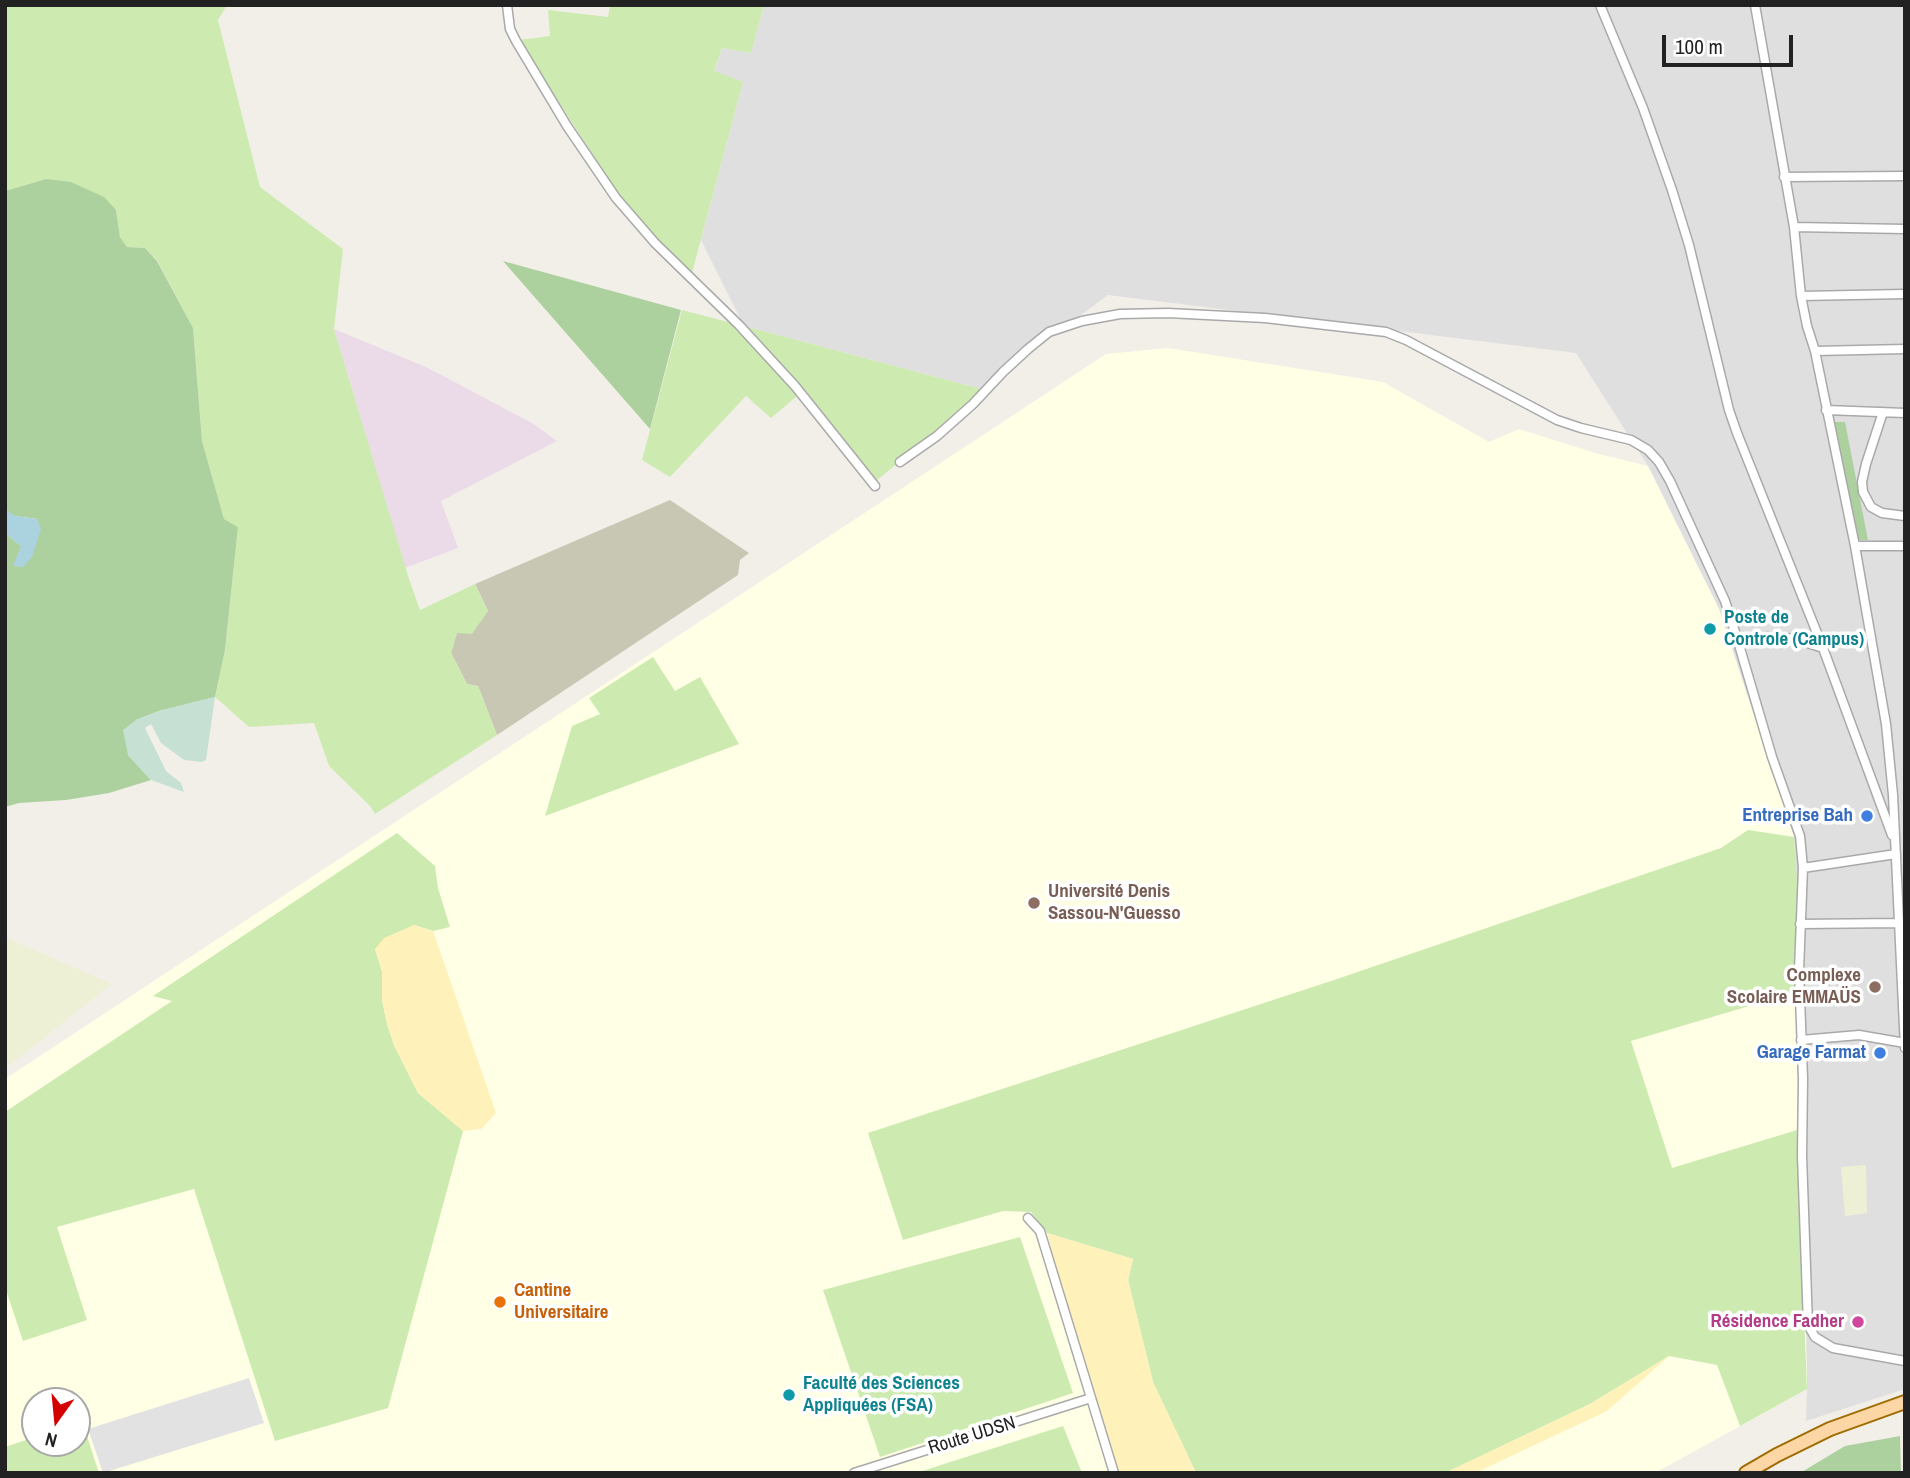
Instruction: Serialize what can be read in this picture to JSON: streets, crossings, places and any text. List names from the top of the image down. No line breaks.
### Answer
{"streets":{"street":["Route UDSN"]},"places":["Poste de Controle (Campus)","Entreprise Bah","Université Denis Sassou-N'Guesso","Complexe Scolaire EMMAÜS","Garage Farmat","Cantine Universitaire","Résidence Fadher","Faculté des Sciences Appliquées (FSA)"],"scale_bar":"100 m","north":"bottom"}
